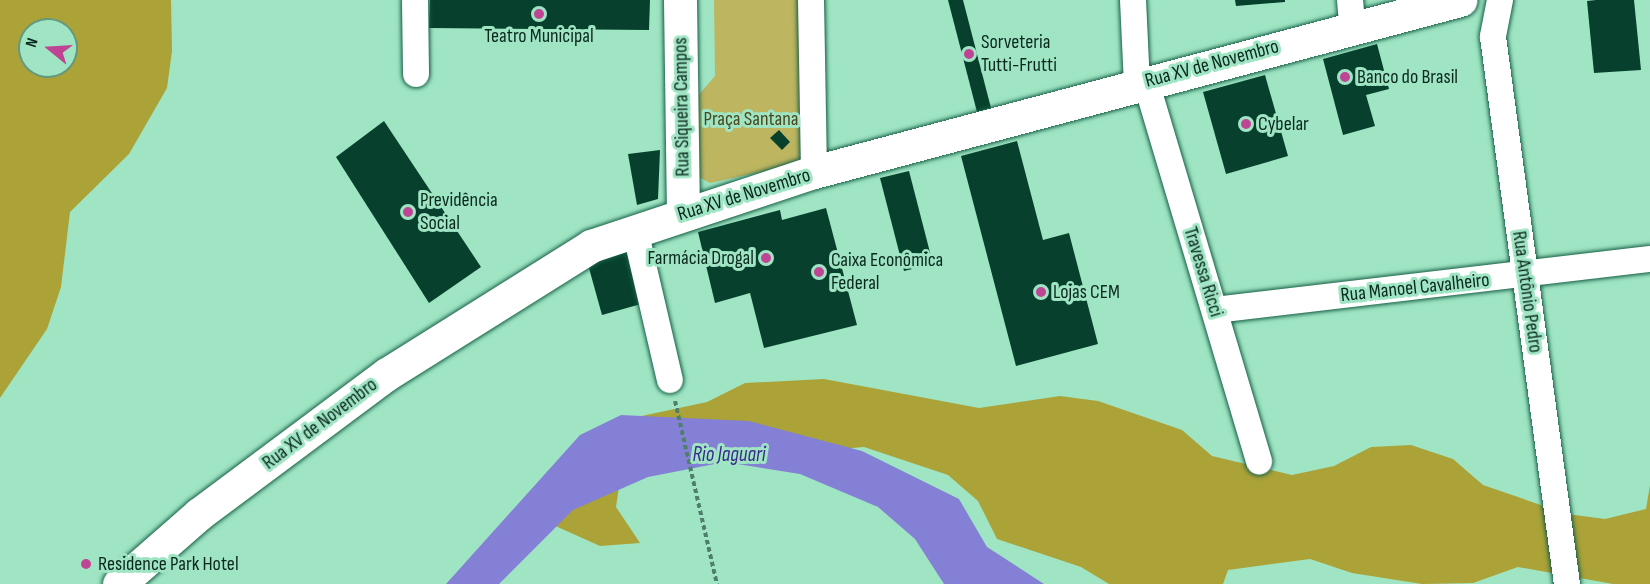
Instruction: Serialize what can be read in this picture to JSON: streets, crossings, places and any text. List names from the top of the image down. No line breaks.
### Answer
{"streets":{"main road":["Rua XV de Novembro","Rua Siqueira Campos"],"street":["Travessa Ricci","Rua Manoel Cavalheiro","Rua Antônio Pedro"]},"crossings":[["Rua XV de Novembro","Rua Siqueira Campos"],["Rua XV de Novembro","Travessa Ricci"],["Travessa Ricci","Rua Manoel Cavalheiro"],["Rua Manoel Cavalheiro","Rua Antônio Pedro"]],"water":["Rio Jaguari"],"parks":["Praça Santana"],"places":["Teatro Municipal","Sorveteria Tutti-Frutti","Banco do Brasil","Cybelar","Previdência Social","Farmácia Drogal","Caixa Econômica Federal","Lojas CEM","Residence Park Hotel"],"north":"left"}
